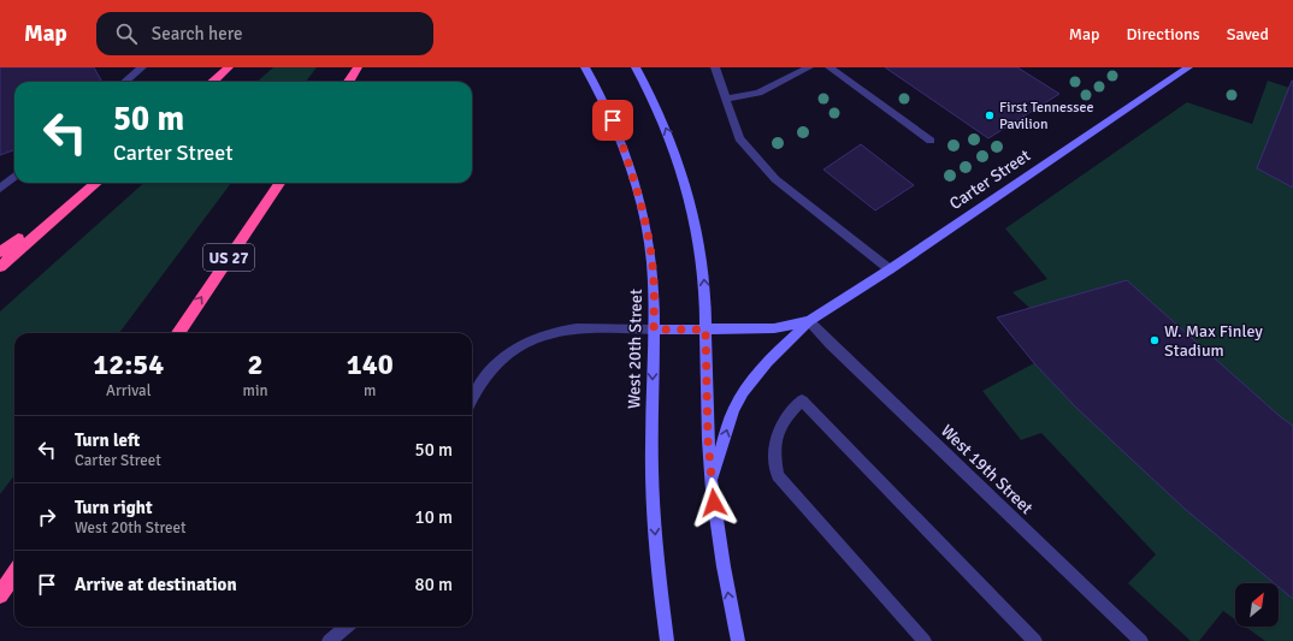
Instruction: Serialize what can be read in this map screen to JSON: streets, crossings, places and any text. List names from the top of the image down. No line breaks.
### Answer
{"streets":{"highway":["US 27"],"main road":["Carter Street","West 20th Street"],"street":["West 19th Street"]},"crossings":[["Carter Street","West 19th Street"]],"places":["First Tennessee Pavilion","W. Max Finley Stadium"],"north":"top right","page":{"header":"Map","search":"Search here","nav":["Map","Directions","Saved"],"turn":["50 m","Carter Street"],"eta":["12:54","Arrival","2","min","140","m"],"list":[{"name":"Turn left","note":"Carter Street","value":"50 m"},{"name":"Turn right","note":"West 20th Street","value":"10 m"},{"name":"Arrive at destination","value":"80 m"}]}}
